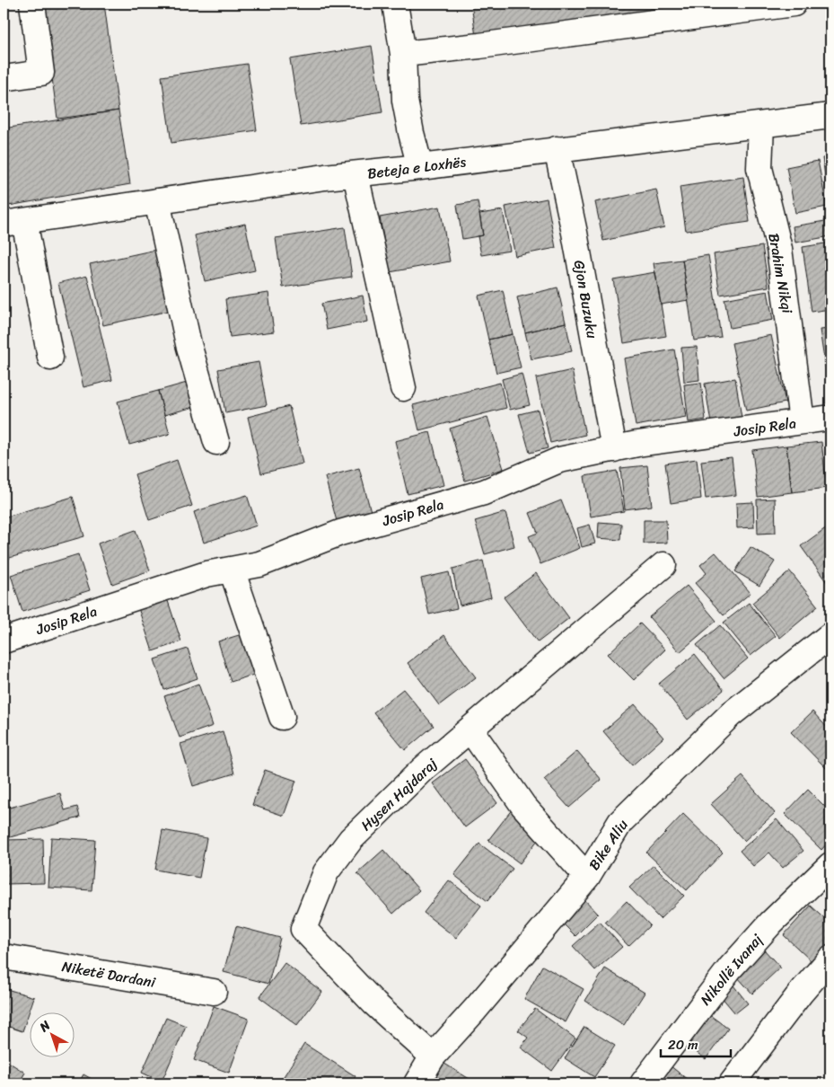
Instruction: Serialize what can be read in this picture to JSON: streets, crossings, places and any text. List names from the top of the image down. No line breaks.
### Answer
{"streets":{"street":["Beteja e Loxhës","Brahim Nikqi","Gjon Buzuku","Josip Rela","Hysen Hajdaraj","Bike Aliu","Nikollë Ivanaj","Niketë Dardani"]},"crossings":[["Beteja e Loxhës","Brahim Nikqi"],["Beteja e Loxhës","Gjon Buzuku"],["Brahim Nikqi","Josip Rela"],["Gjon Buzuku","Josip Rela"],["Hysen Hajdaraj","Bike Aliu"]],"scale_bar":"20 m","north":"top left"}
